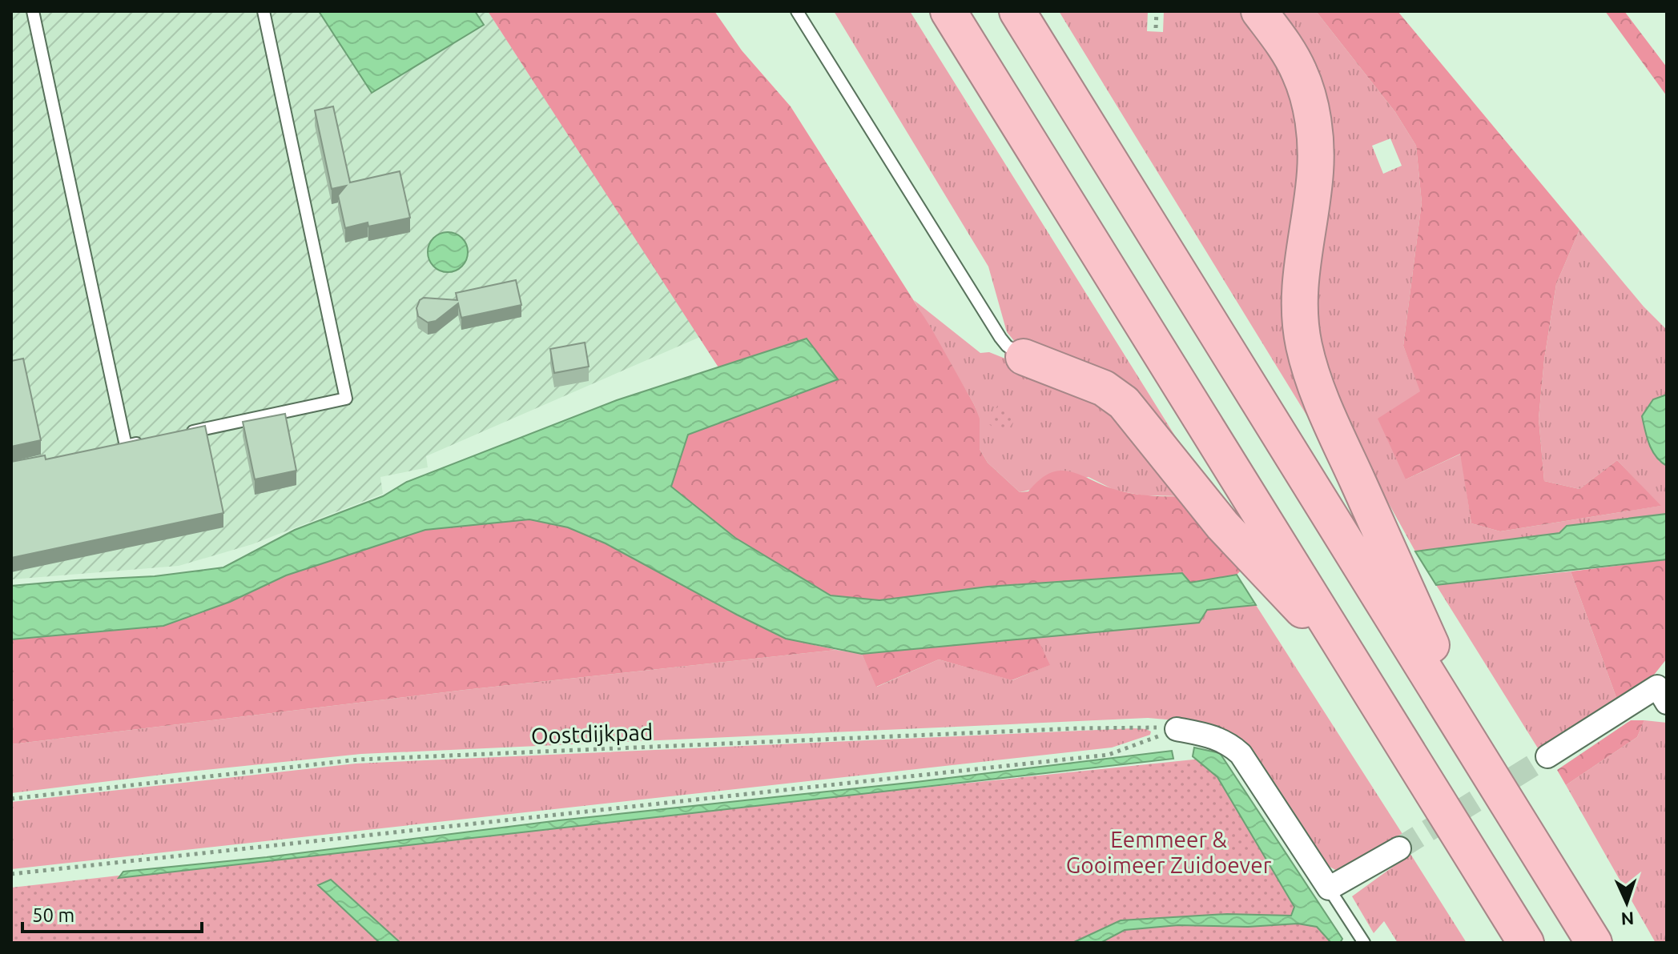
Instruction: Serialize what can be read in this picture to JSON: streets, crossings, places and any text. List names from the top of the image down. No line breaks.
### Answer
{"streets":{"path":["Oostdijkpad"]},"parks":["Eemmeer & Gooimeer Zuidoever"],"scale_bar":"50 m","north":"bottom"}
